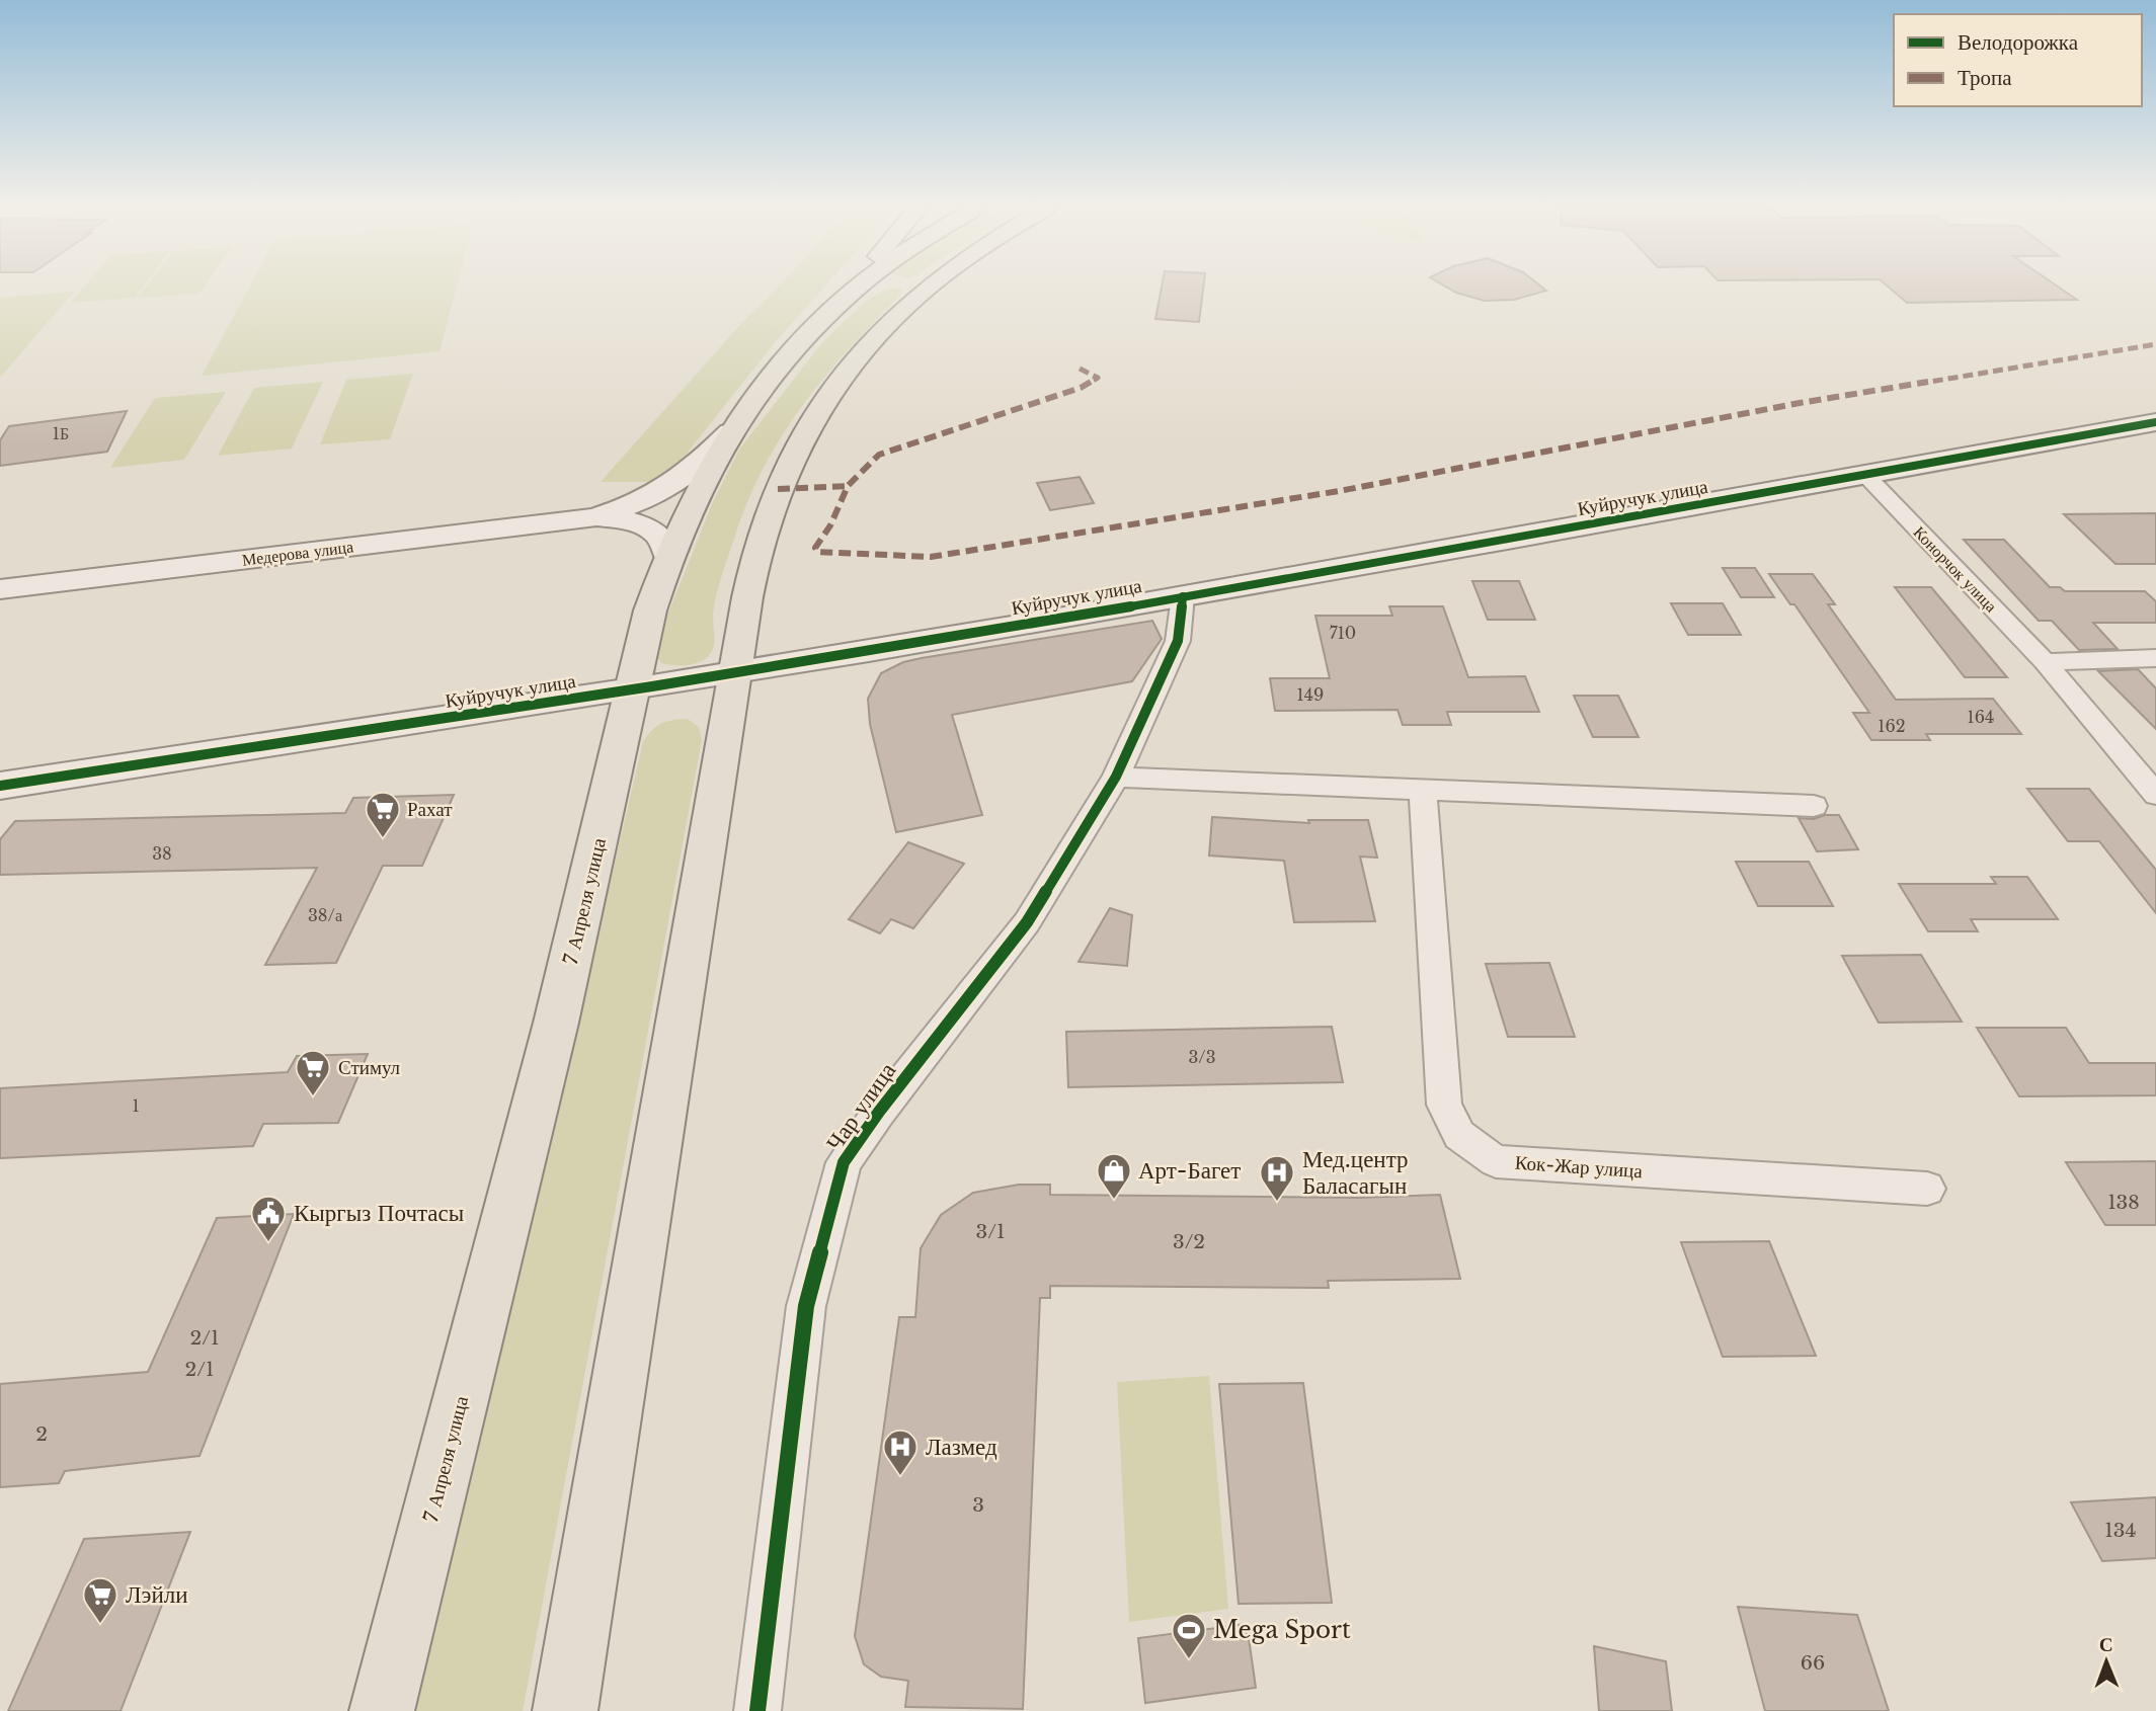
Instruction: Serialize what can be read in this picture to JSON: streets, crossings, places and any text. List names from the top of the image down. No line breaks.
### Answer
{"streets":{"main road":["7 Апреля улица"],"street":["Куйручук улица","Медерова улица","Конорчок улица","Чар улица","Кок-Жар улица"]},"crossings":[["Куйручук улица","Конорчок улица"],["Куйручук улица","7 Апреля улица"],["Куйручук улица","Чар улица"],["Медерова улица","7 Апреля улица"]],"places":{"supermarket":["Рахат","Стимул","Лэйли"],"shop":["Арт-Багет"],"hospital":["Мед.центр Баласагын","Лазмед"],"public building":["Кыргыз Почтасы"],"sports":["Mega Sport"]},"house_numbers":["1Б","710","149","164","162","38","38/а","3/3","1","138","3/1","3/2","2/1","2/1","2","3","134","66"],"legend":["Велодорожка","Тропа"],"north":"top"}
